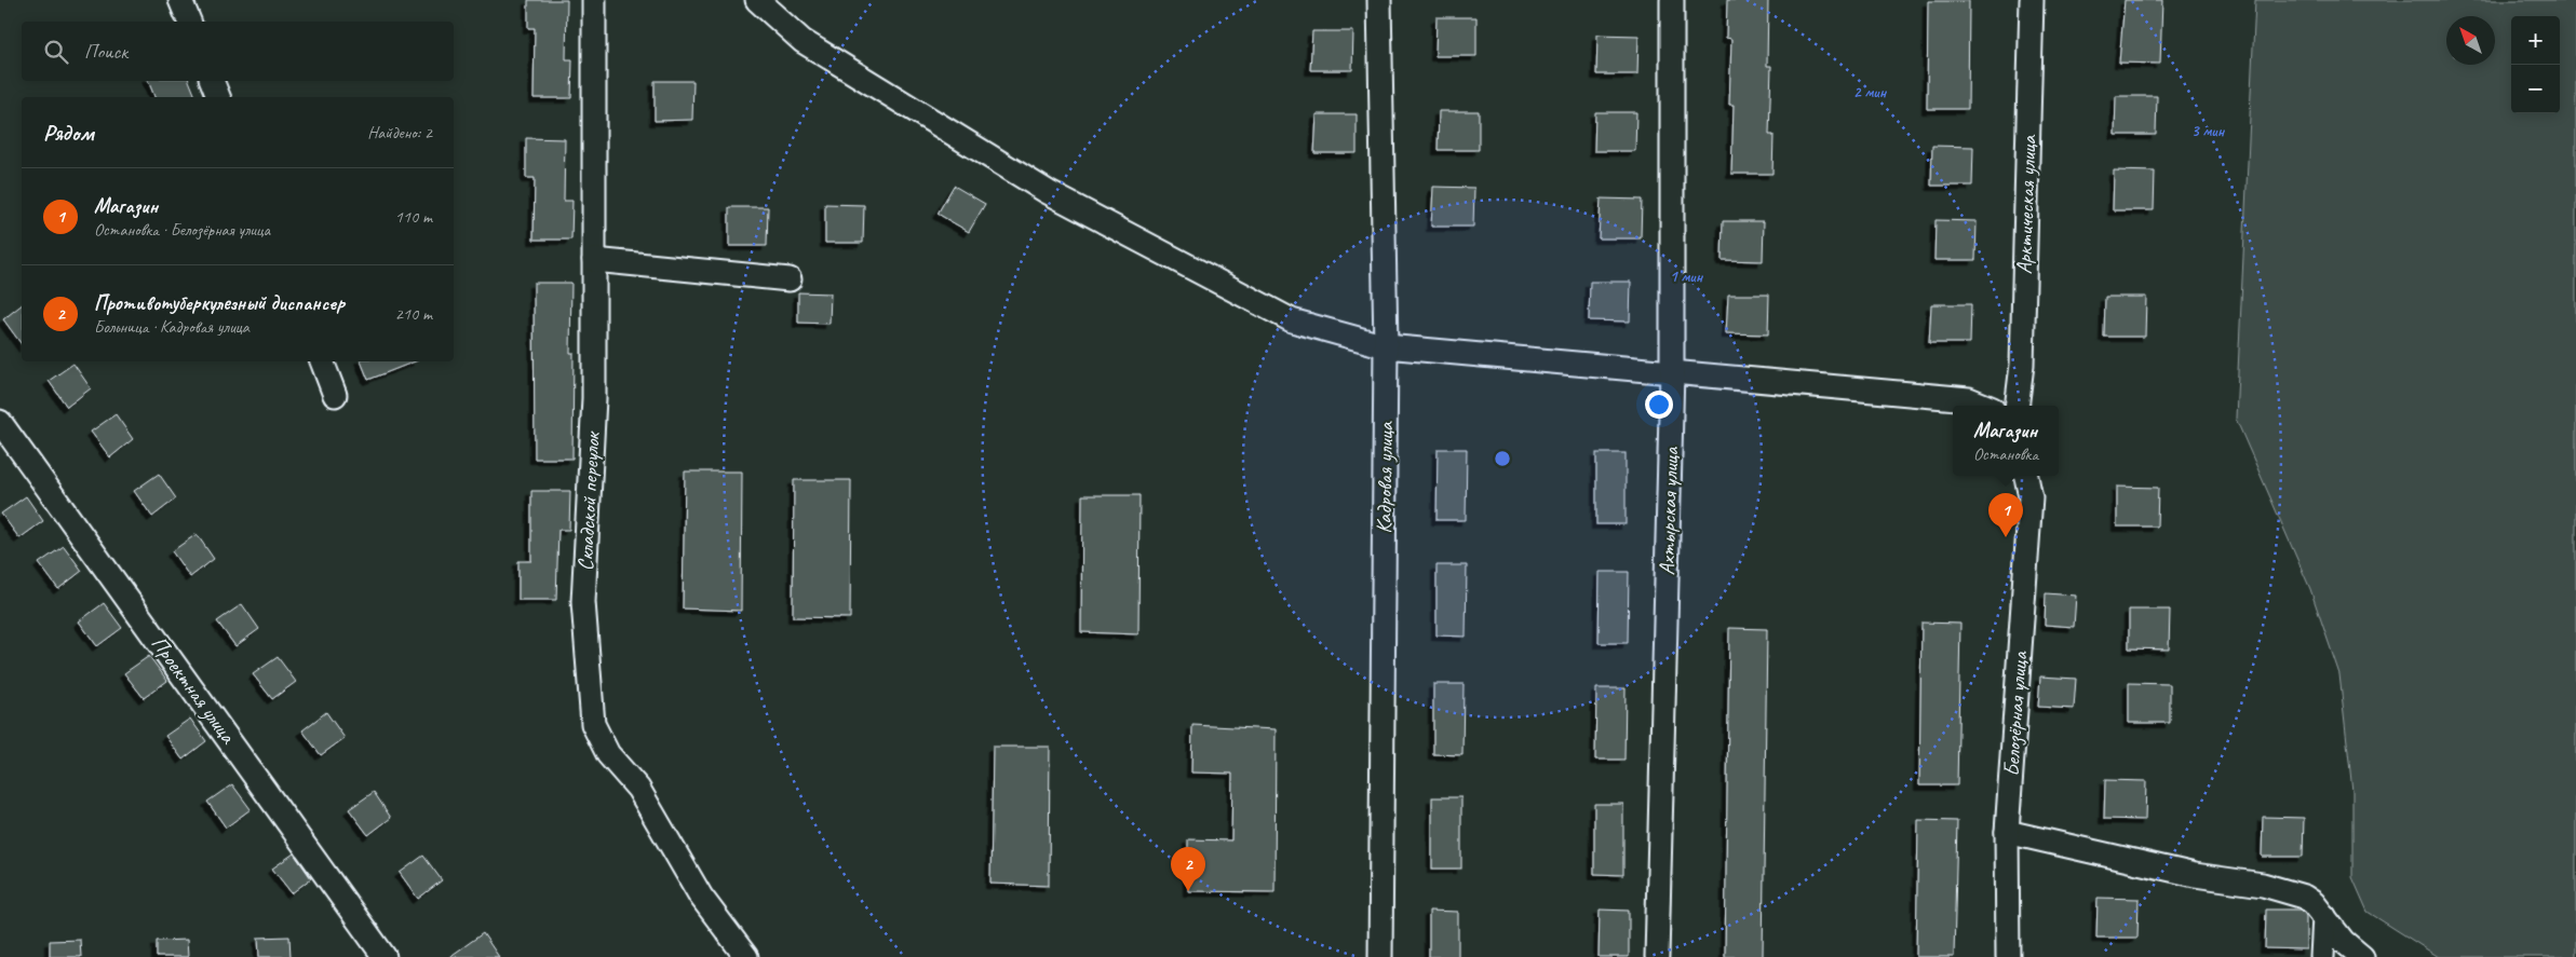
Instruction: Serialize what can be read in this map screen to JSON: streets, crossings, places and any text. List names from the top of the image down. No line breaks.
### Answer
{"streets":{"street":["Арктическая улица","Кадровая улица","Складской переулок","Ахтырская улица","Проектная улица","Белозёрная улица"]},"north":"top left","page":{"map_buttons":["+","−"],"search":"Поиск","heading":["Рядом","Найдено: 2"],"list":[{"mark":"1","name":"Магазин","note":"Остановка · Белозёрная улица","value":"110 m"},{"mark":"2","name":"Противотуберкулезный диспансер","note":"Больница · Кадровая улица","value":"210 m"}],"popup":["Магазин","Остановка"],"pins":["1","2"]},"rings":["2 мин","3 мин","1 мин"]}
